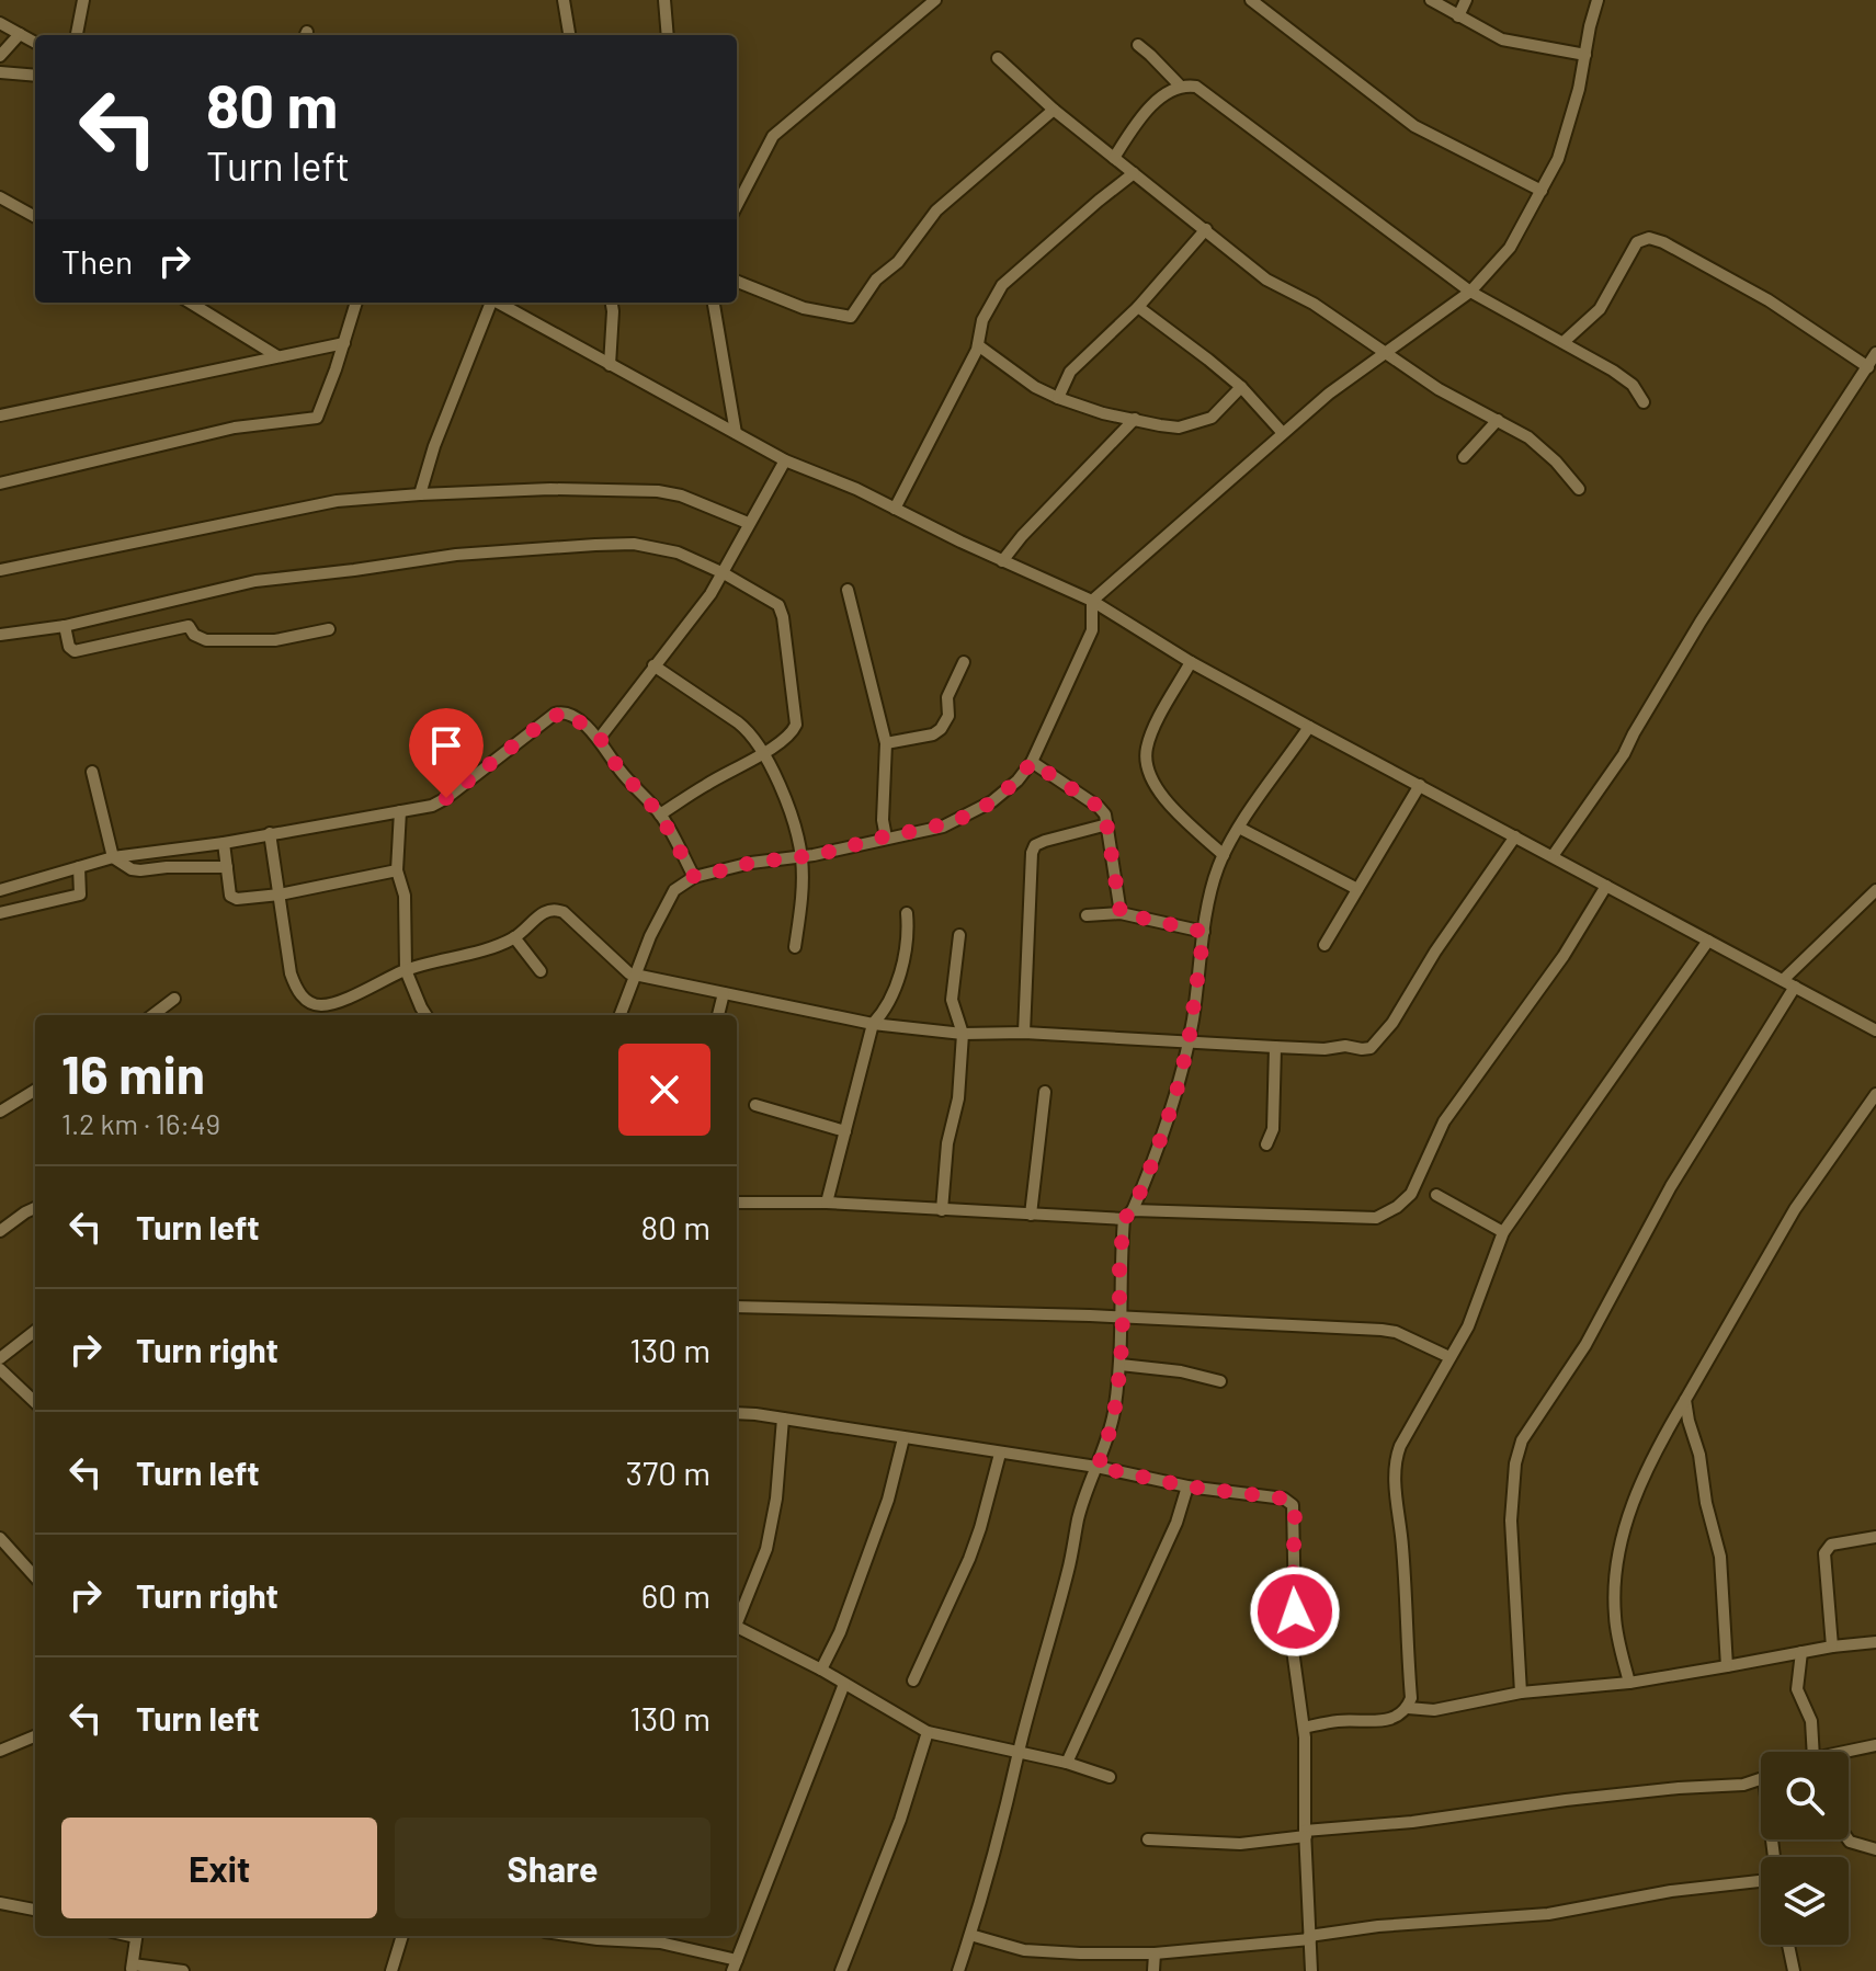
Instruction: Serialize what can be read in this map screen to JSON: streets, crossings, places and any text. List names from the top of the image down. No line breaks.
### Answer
{"page":{"turn":["80 m","Turn left"],"then":"Then","heading":["16 min","1.2 km · 16:49"],"list":[{"name":"Turn left","value":"80 m"},{"name":"Turn right","value":"130 m"},{"name":"Turn left","value":"370 m"},{"name":"Turn right","value":"60 m"},{"name":"Turn left","value":"130 m"}],"buttons":["Exit","Share"]}}
